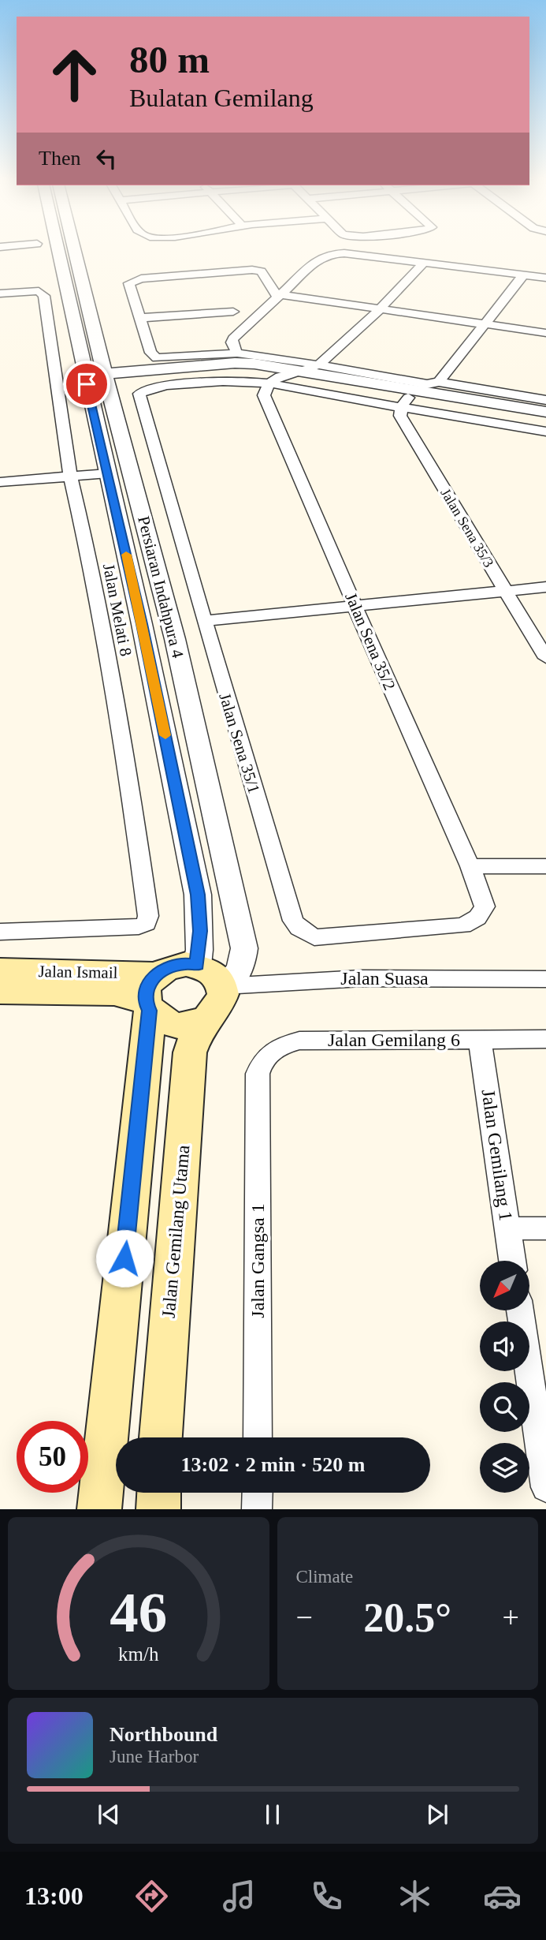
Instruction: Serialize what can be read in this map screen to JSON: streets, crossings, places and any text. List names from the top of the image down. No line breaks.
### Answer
{"streets":{"main road":["Jalan Ismail","Jalan Gemilang Utama"],"street":["Jalan Sena 35/3","Persiaran Indahpura 4","Jalan Melati 8","Jalan Sena 35/2","Jalan Sena 35/1","Jalan Suasa","Jalan Gemilang 6","Jalan Gemilang 1","Jalan Gangsa 1"]},"crossings":[["Persiaran Indahpura 4","Jalan Ismail"],["Persiaran Indahpura 4","Jalan Suasa"],["Persiaran Indahpura 4","Jalan Gemilang Utama"],["Jalan Sena 35/2","Jalan Sena 35/1"],["Jalan Ismail","Jalan Suasa"],["Jalan Ismail","Jalan Gemilang Utama"],["Jalan Suasa","Jalan Gemilang Utama"],["Jalan Gemilang 6","Jalan Gemilang 1"],["Jalan Gemilang 6","Jalan Gangsa 1"]],"north":"bottom left","page":{"turn":["80 m","Bulatan Gemilang"],"then":"Then","limit":"50","trip":"13:02 · 2 min · 520 m","tile":"Climate","heat":["−","20.5°","+"],"song":["Northbound","June Harbor"],"tabs":"13:00","gauge":["46","km/h"]}}
